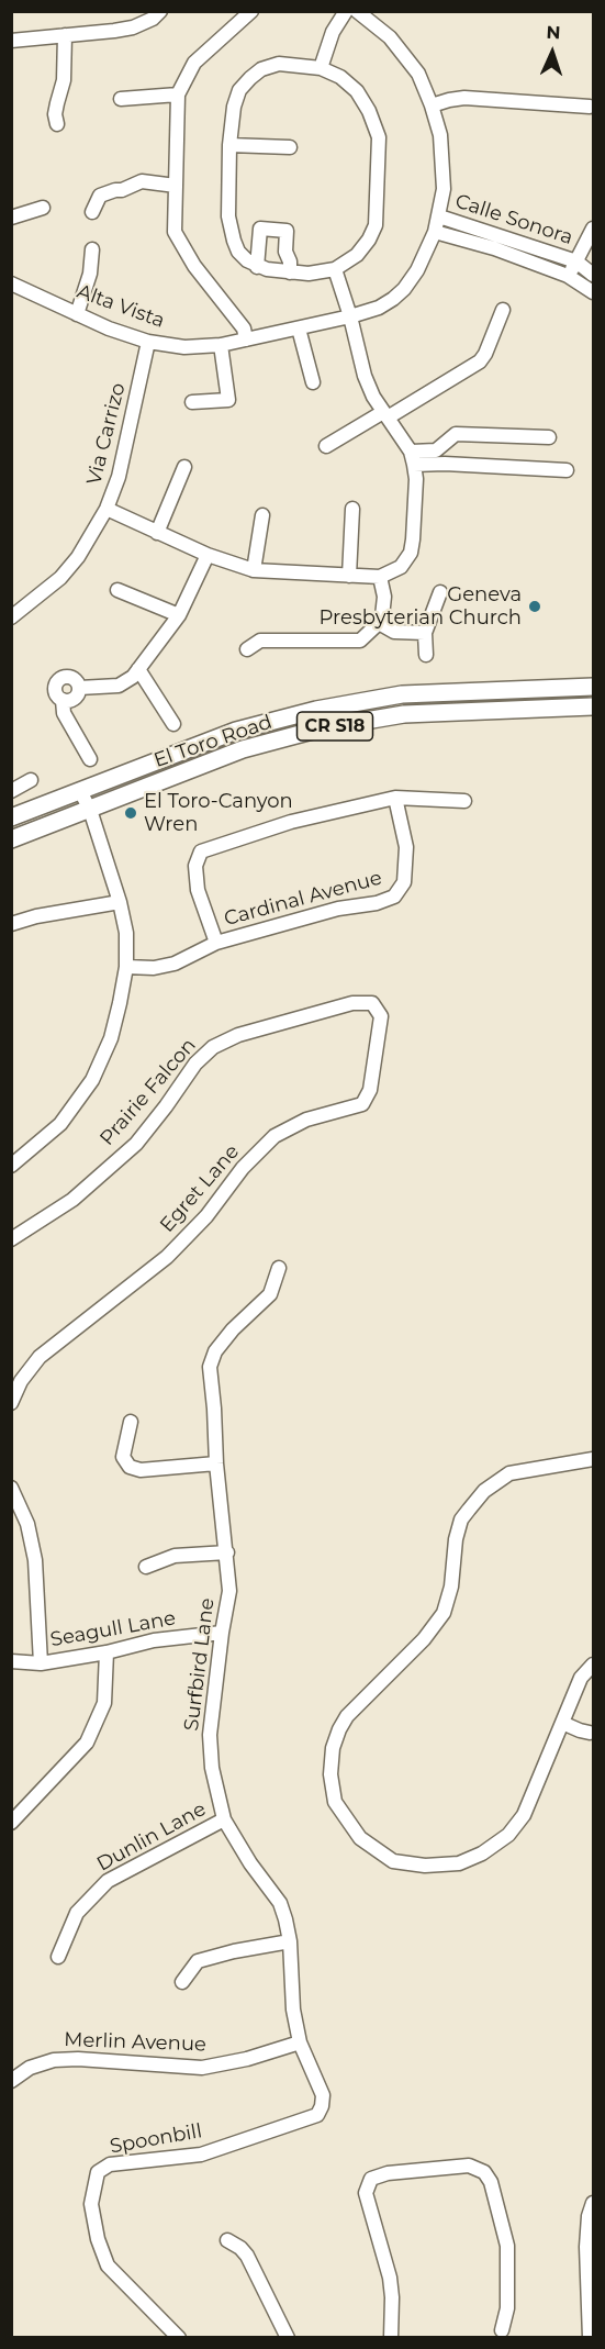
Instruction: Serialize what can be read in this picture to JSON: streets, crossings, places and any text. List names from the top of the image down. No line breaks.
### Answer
{"streets":{"main road":["CR S18","El Toro Road"],"street":["Calle Sonora","Alta Vista","Via Carrizo","Cardinal Avenue","Prairie Falcon","Egret Lane","Seagull Lane","Surfbird Lane","Dunlin Lane","Merlin Avenue","Spoonbill"]},"crossings":[["Calle Sonora","Alta Vista"],["Alta Vista","Via Carrizo"],["Prairie Falcon","Egret Lane"],["Seagull Lane","Surfbird Lane"],["Surfbird Lane","Dunlin Lane"],["Surfbird Lane","Merlin Avenue"],["Surfbird Lane","Spoonbill"]],"places":["Geneva Presbyterian Church","El Toro-Canyon Wren"],"north":"top"}
